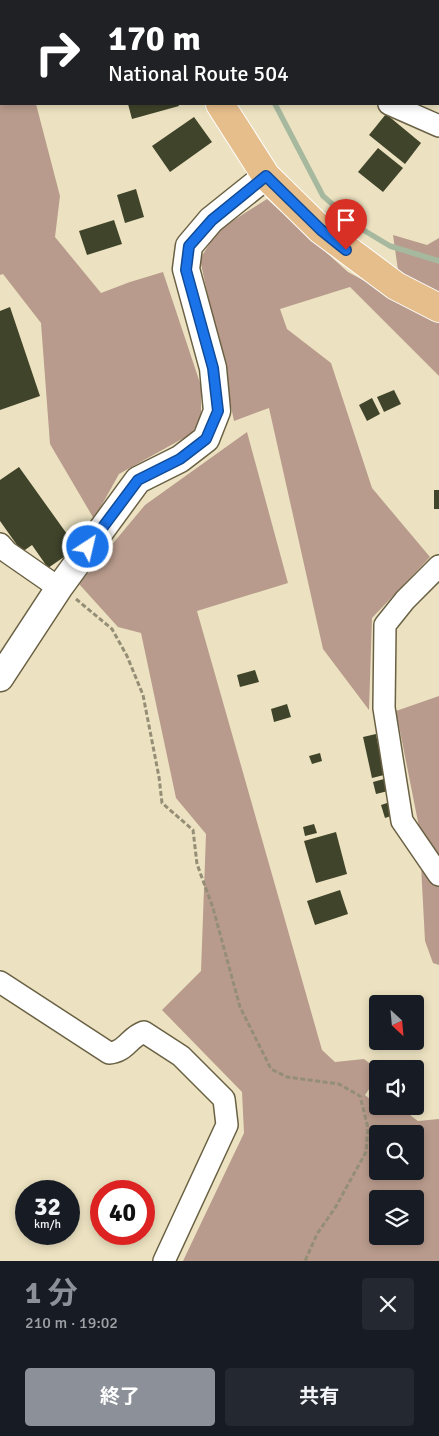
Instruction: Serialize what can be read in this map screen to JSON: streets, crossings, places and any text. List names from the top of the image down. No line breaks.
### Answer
{"north":"bottom right","page":{"turn":["170 m","National Route 504"],"speed":"32 km/h","limit":"40","heading":["1 分","210 m · 19:02"],"buttons":["終了","共有"]}}
